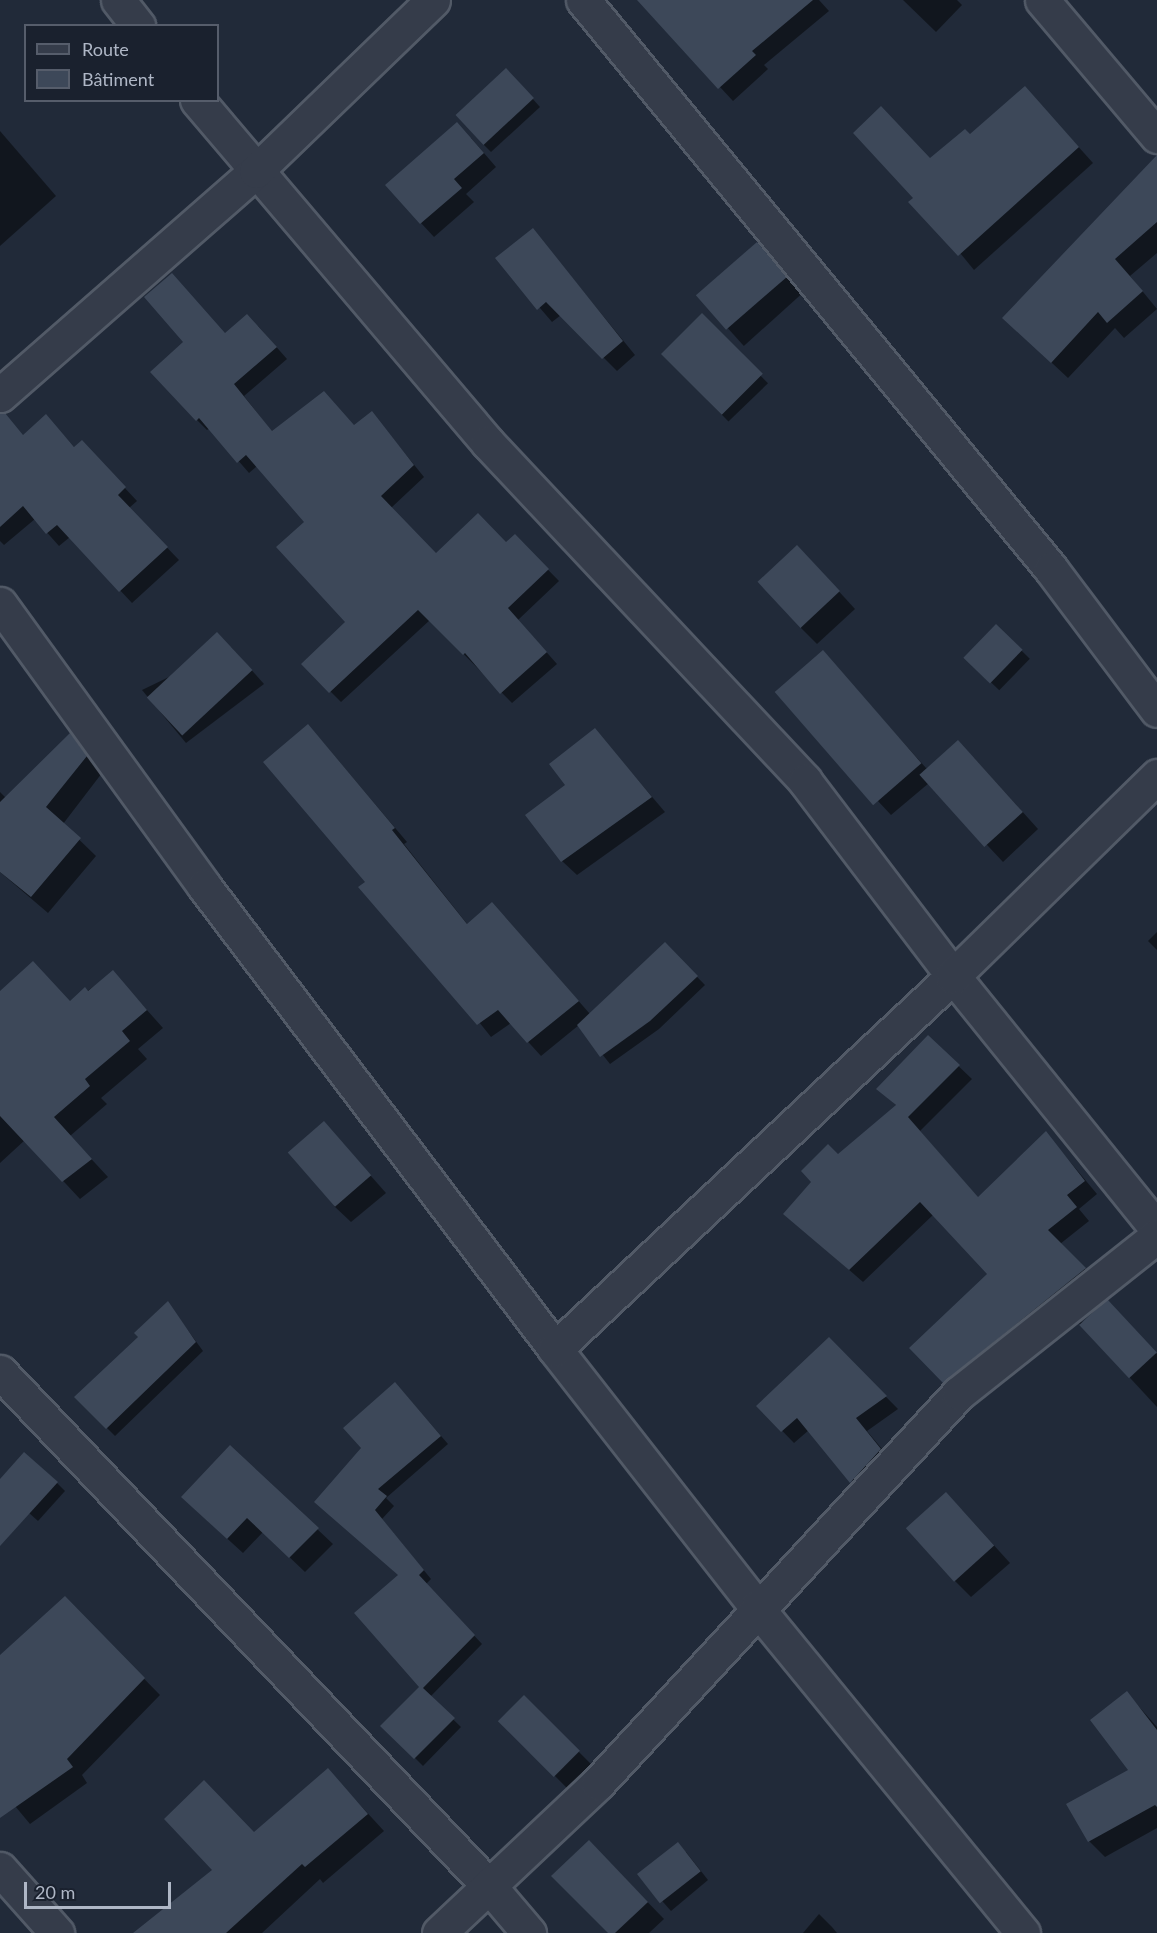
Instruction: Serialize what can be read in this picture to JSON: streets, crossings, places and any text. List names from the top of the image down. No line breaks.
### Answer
{"legend":["Route","Bâtiment"],"scale_bar":"20 m"}
